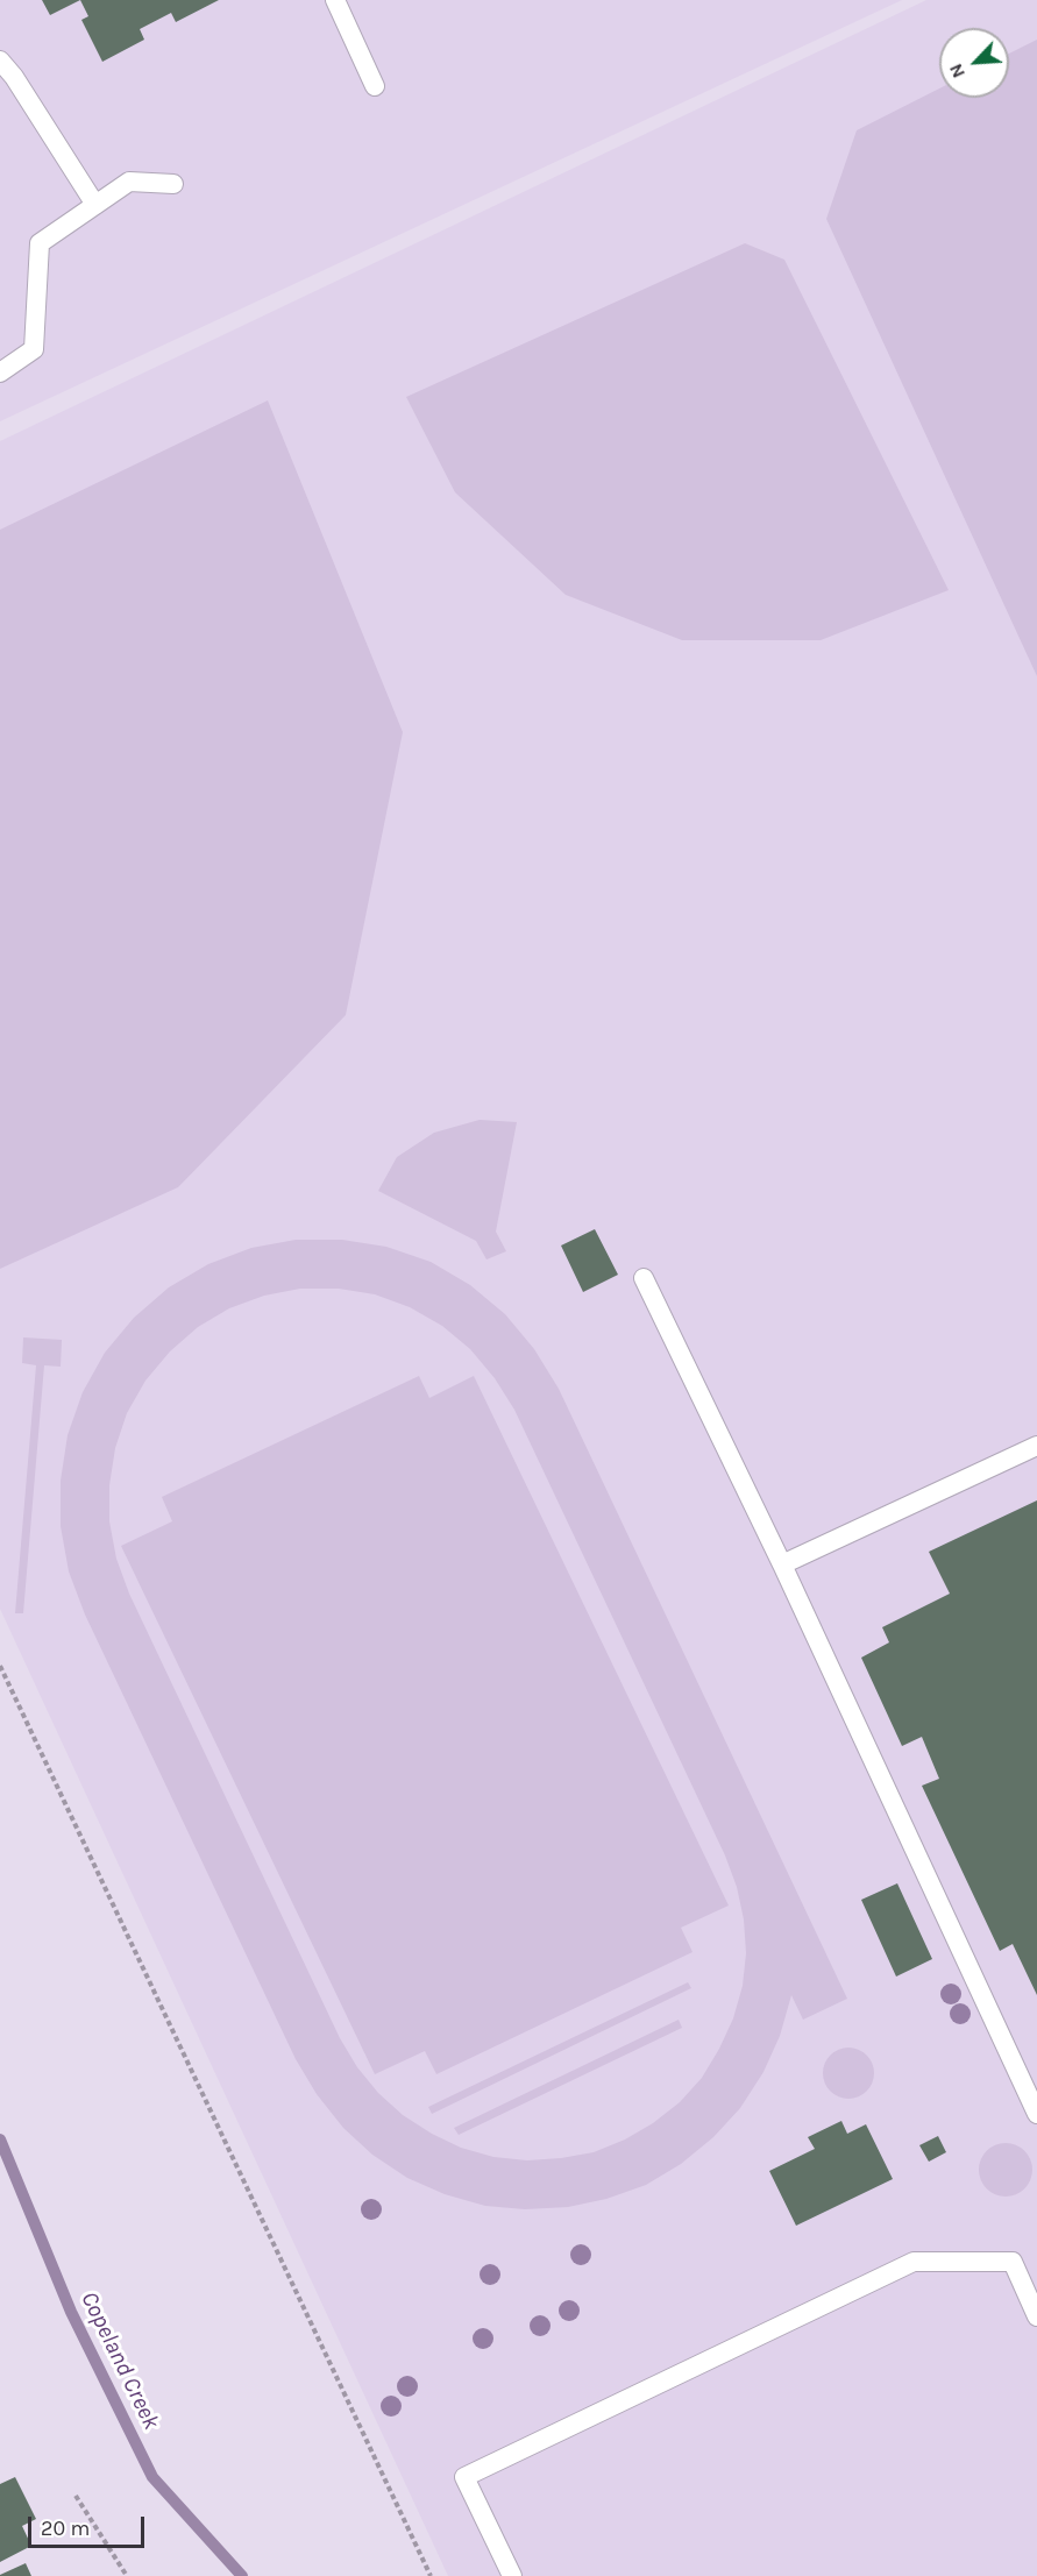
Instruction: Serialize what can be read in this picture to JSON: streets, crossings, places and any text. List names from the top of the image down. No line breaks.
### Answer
{"water":["Copeland Creek"],"scale_bar":"20 m","north":"bottom left"}
